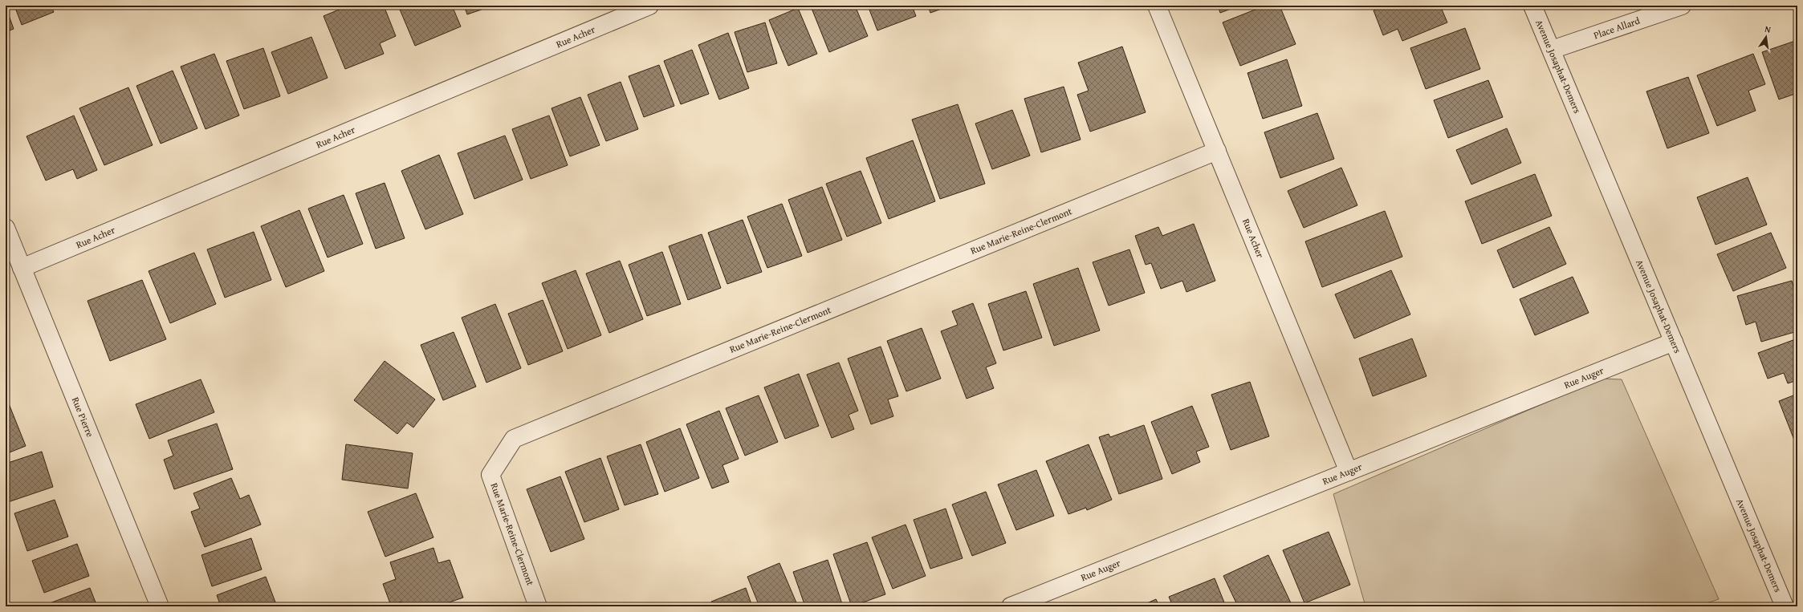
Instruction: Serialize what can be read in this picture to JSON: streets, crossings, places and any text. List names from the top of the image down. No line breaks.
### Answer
{"streets":{"street":["Place Allard","Rue Acher","Avenue Josaphat-Demers","Rue Marie-Reine-Clermont","Rue Auger","Rue Pierre"]},"crossings":[["Place Allard","Avenue Josaphat-Demers"],["Rue Acher","Rue Marie-Reine-Clermont"],["Rue Acher","Rue Auger"],["Rue Acher","Rue Pierre"],["Avenue Josaphat-Demers","Rue Auger"]],"north":"top"}
